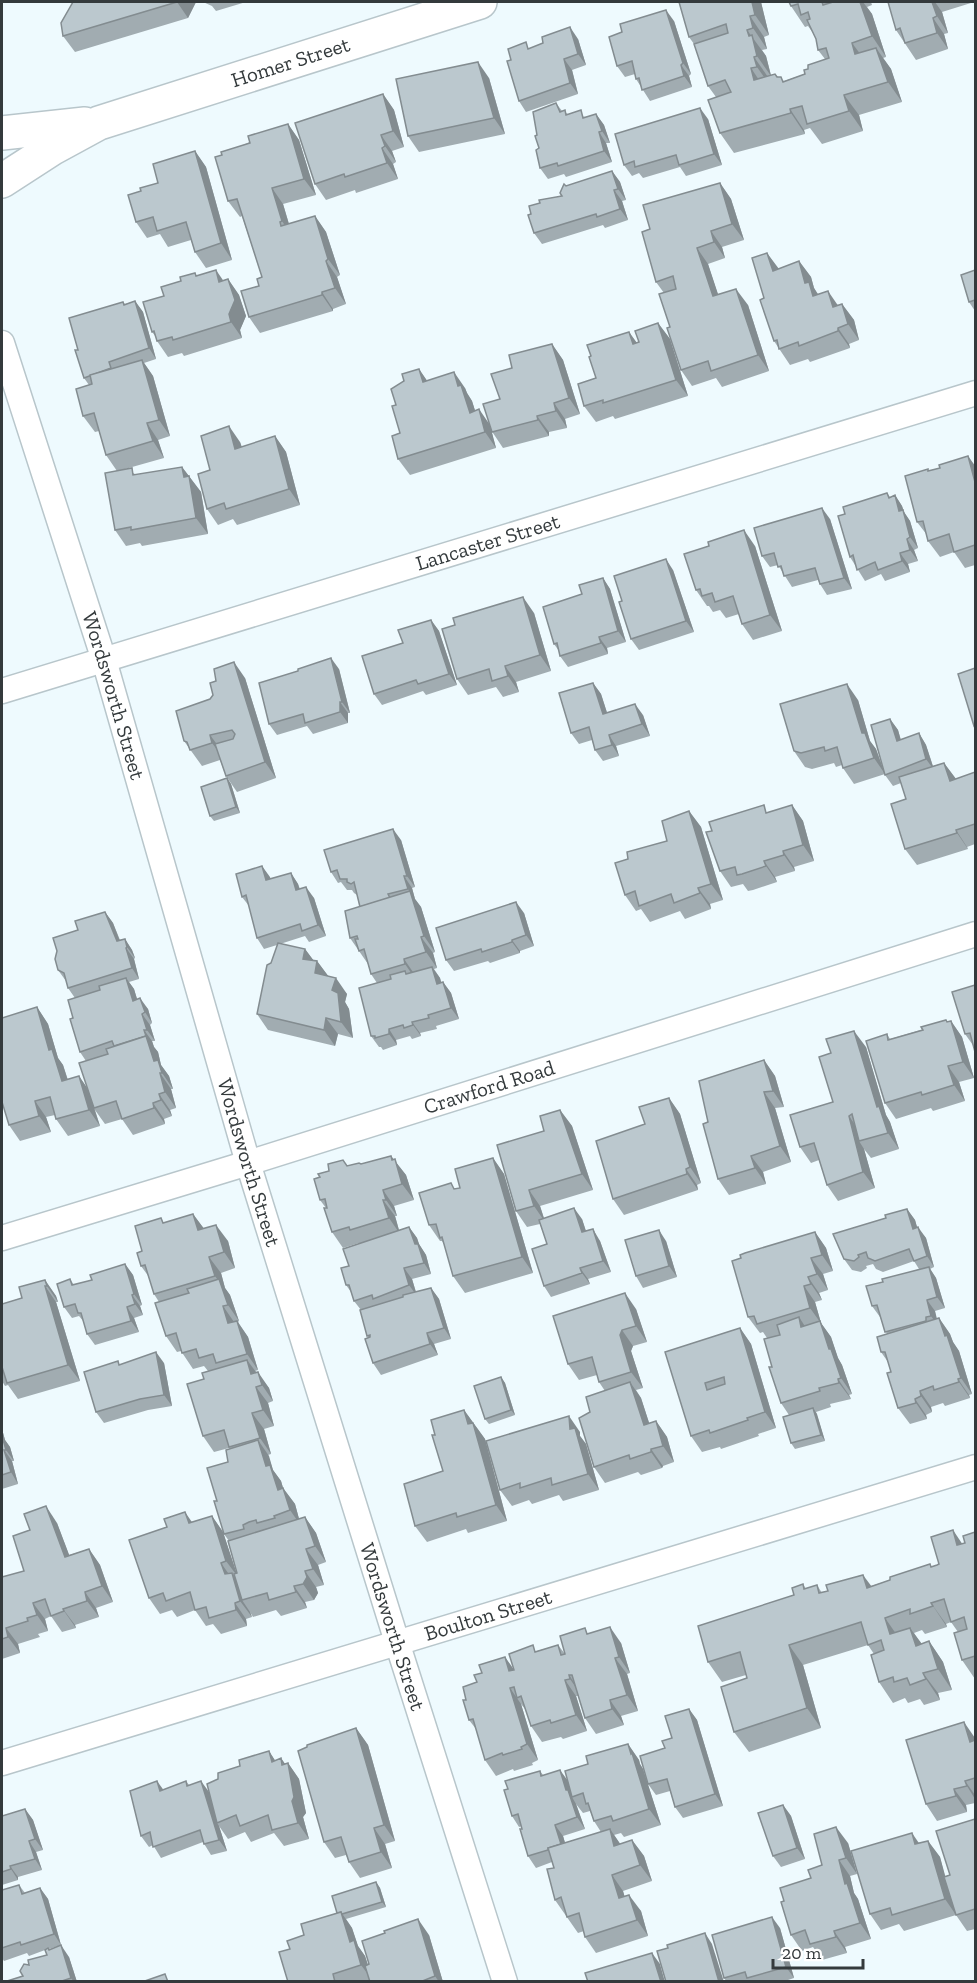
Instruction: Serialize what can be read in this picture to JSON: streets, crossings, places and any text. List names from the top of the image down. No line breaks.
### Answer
{"streets":{"street":["Homer Street","Lancaster Street","Wordsworth Street","Crawford Road","Boulton Street"]},"crossings":[["Lancaster Street","Wordsworth Street"],["Wordsworth Street","Crawford Road"],["Wordsworth Street","Boulton Street"]],"scale_bar":"20 m"}
